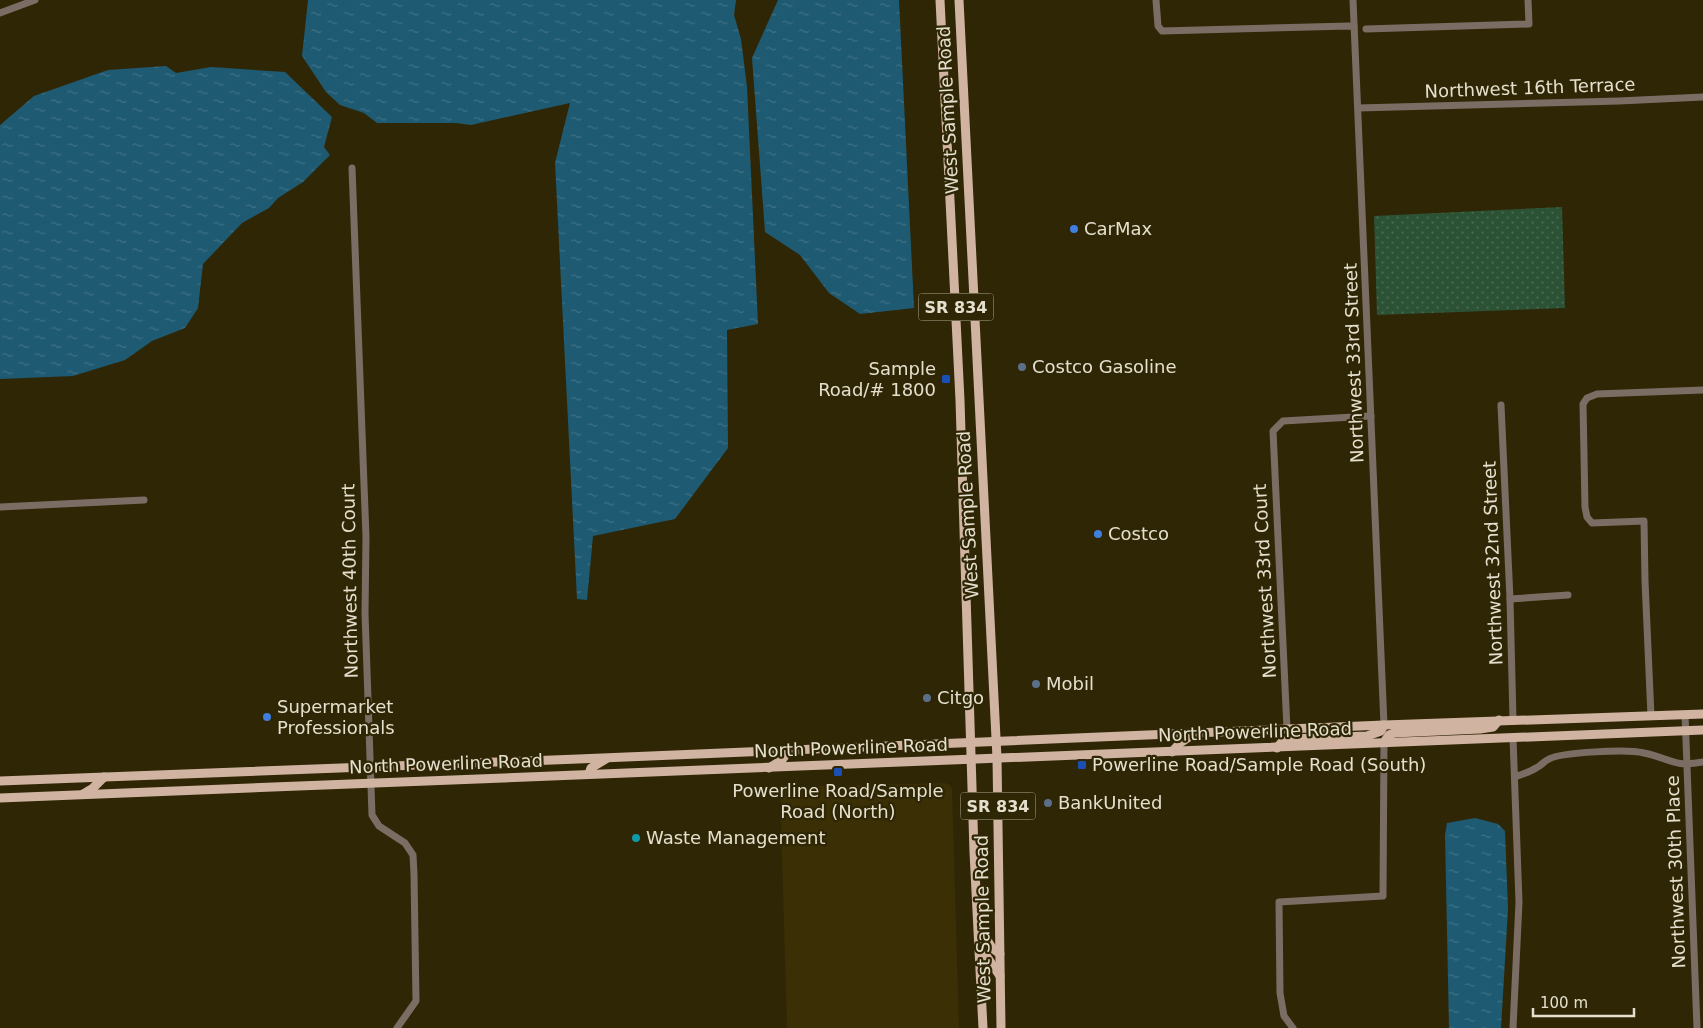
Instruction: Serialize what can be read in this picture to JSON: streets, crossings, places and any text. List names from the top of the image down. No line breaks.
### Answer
{"streets":{"main road":["West Sample Road","SR 834","North Powerline Road"],"street":["Northwest 16th Terrace","Northwest 33rd Street","Northwest 32nd Street","Northwest 40th Court","Northwest 33rd Court","Northwest 30th Place"]},"crossings":[["Northwest 16th Terrace","Northwest 33rd Street"],["West Sample Road","North Powerline Road"],["Northwest 33rd Street","Northwest 33rd Court"],["Northwest 33rd Street","North Powerline Road"],["Northwest 32nd Street","North Powerline Road"],["Northwest 40th Court","North Powerline Road"],["Northwest 33rd Court","North Powerline Road"],["North Powerline Road","Northwest 30th Place"]],"places":{"other":["CarMax","Costco Gasoline","Costco","Mobil","Citgo","Supermarket Professionals","BankUnited","Waste Management"],"transit":["Sample Road/# 1800","Powerline Road/Sample Road (South)","Powerline Road/Sample Road (North)"]},"scale_bar":"100 m"}
